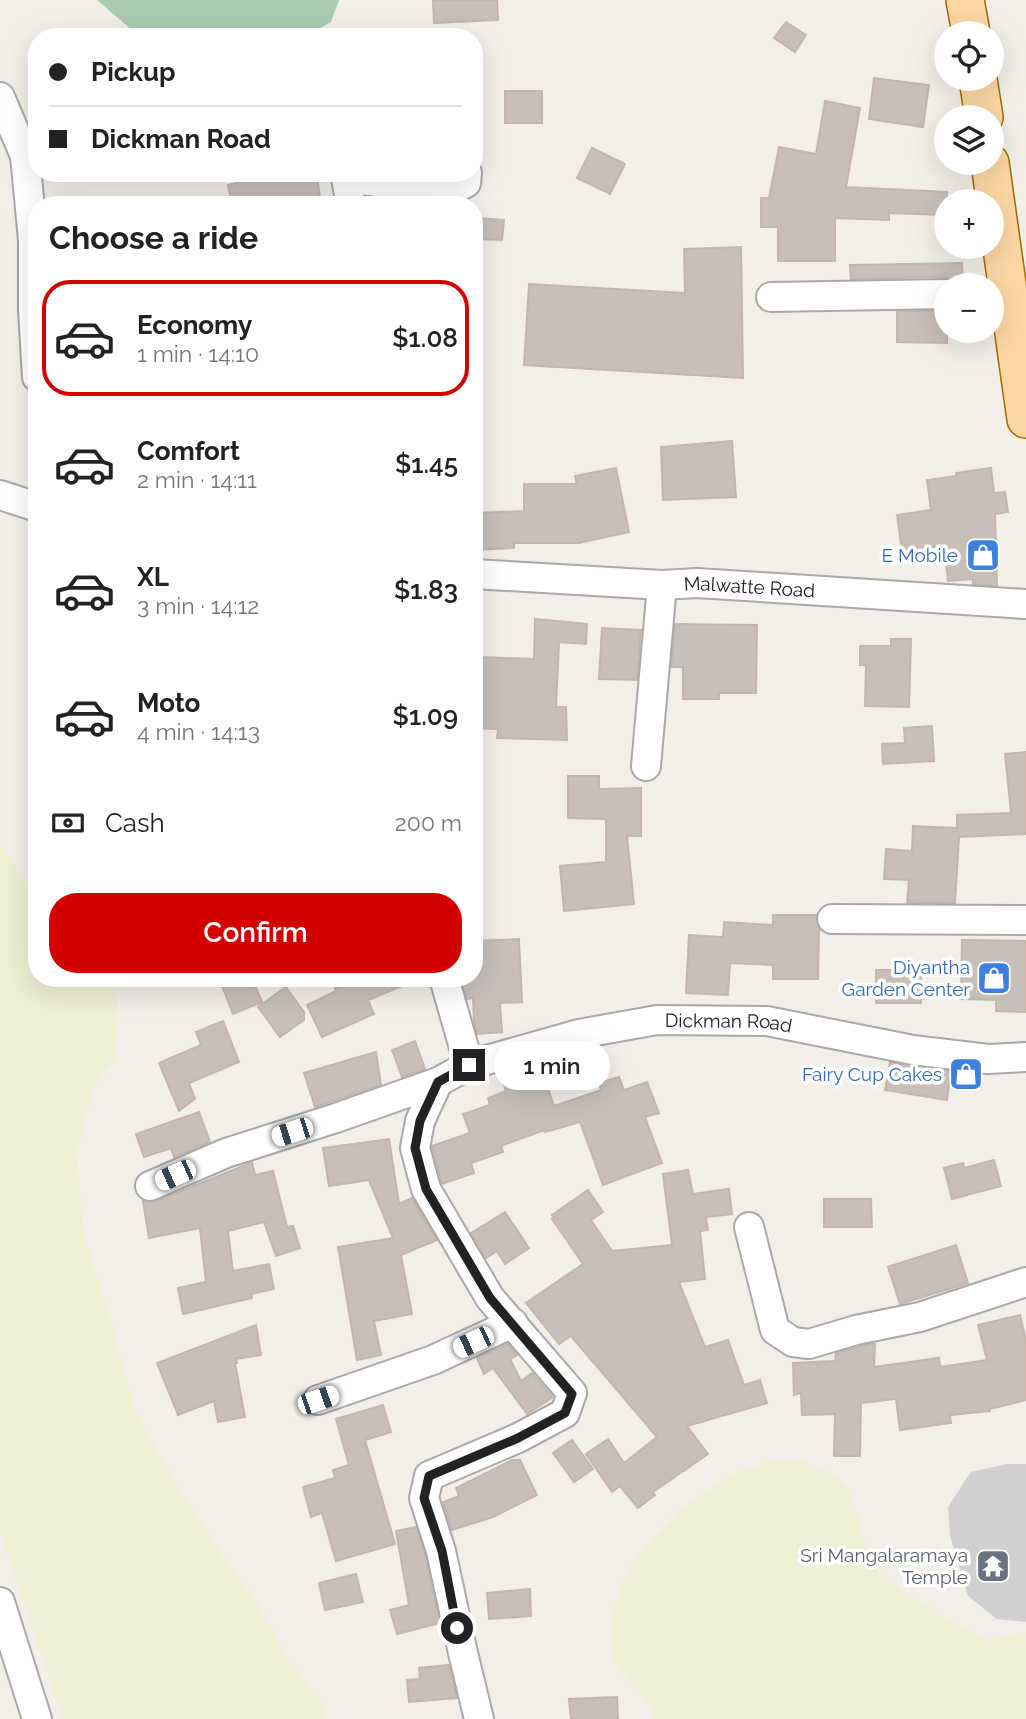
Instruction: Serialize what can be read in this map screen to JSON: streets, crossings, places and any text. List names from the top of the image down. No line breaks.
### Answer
{"streets":{"street":["Malwatte Road","Dickman Road"]},"places":{"shop":["E Mobile","Diyantha Garden Center","Fairy Cup Cakes"],"temple":["Sri Mangalaramaya Temple"]},"page":{"map_buttons":["+","−"],"banner":["Pickup","Dickman Road"],"heading":"Choose a ride","list":[{"name":"Economy","note":"1 min · 14:10","value":"$1.08"},{"name":"Comfort","note":"2 min · 14:11","value":"$1.45"},{"name":"XL","note":"3 min · 14:12","value":"$1.83"},{"name":"Moto","note":"4 min · 14:13","value":"$1.09"}],"pay":["Cash","200 m"],"buttons":"Confirm","bubble":"1 min"}}
